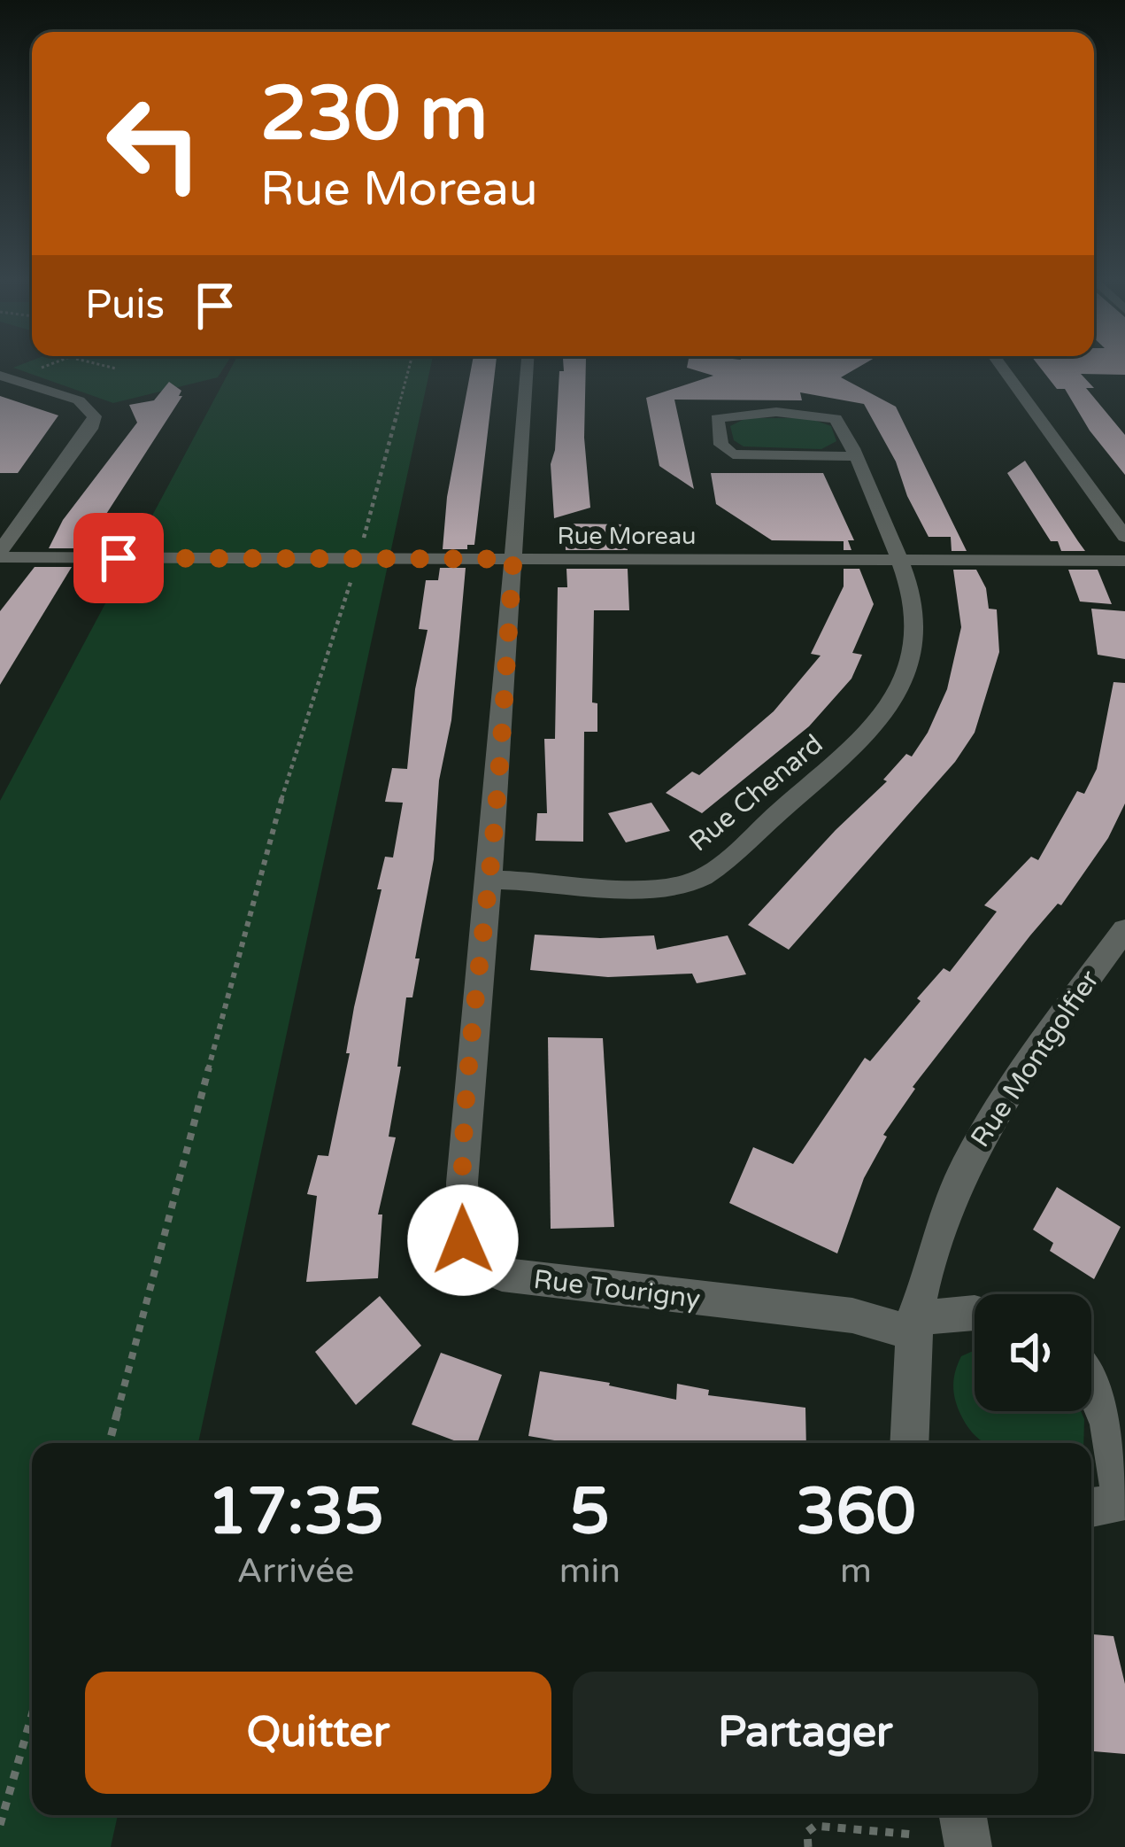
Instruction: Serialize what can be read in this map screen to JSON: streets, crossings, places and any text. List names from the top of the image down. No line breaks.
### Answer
{"streets":{"street":["Rue Moreau","Rue Chenard","Rue Montgolfier","Rue Tourigny"]},"crossings":[["Rue Moreau","Rue Chenard"],["Rue Moreau","Rue Tourigny"],["Rue Chenard","Rue Tourigny"],["Rue Montgolfier","Rue Tourigny"]],"page":{"turn":["230 m","Rue Moreau"],"then":"Puis","eta":["17:35","Arrivée","5","min","360","m"],"buttons":["Quitter","Partager"]}}
